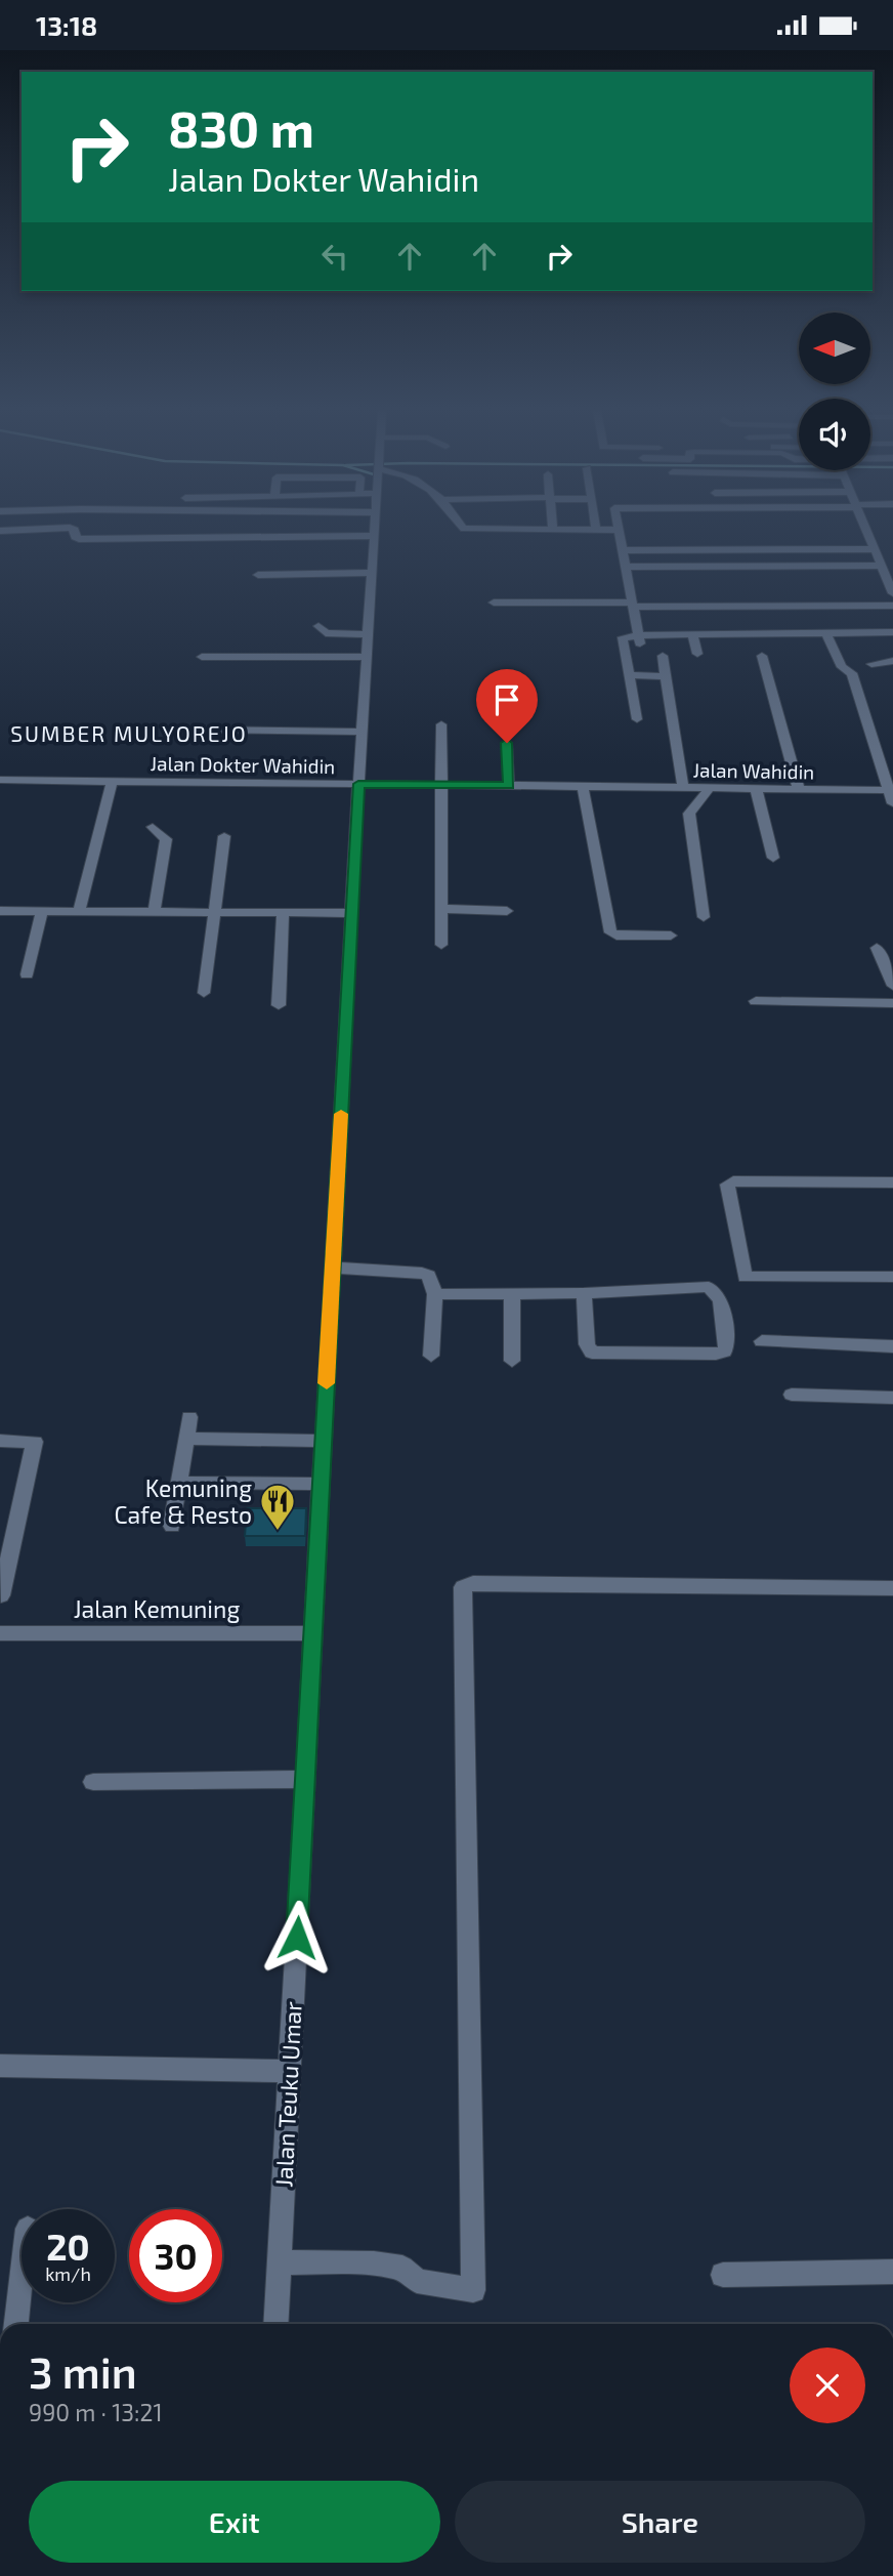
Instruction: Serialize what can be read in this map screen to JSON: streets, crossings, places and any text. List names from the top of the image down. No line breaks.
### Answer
{"streets":{"street":["Jalan Dokter Wahidin","Jalan Wahidin","Jalan Kemuning","Jalan Teuku Umar"]},"crossings":[["Jalan Dokter Wahidin","Jalan Wahidin"],["Jalan Dokter Wahidin","Jalan Teuku Umar"],["Jalan Kemuning","Jalan Teuku Umar"]],"districts":["SUMBER MULYOREJO"],"places":{"restaurant":["Kemuning Cafe & Resto"]},"north":"left","page":{"status":"13:18","turn":["830 m","Jalan Dokter Wahidin"],"speed":"20 km/h","limit":"30","heading":["3 min","990 m · 13:21"],"buttons":["Exit","Share"]}}
